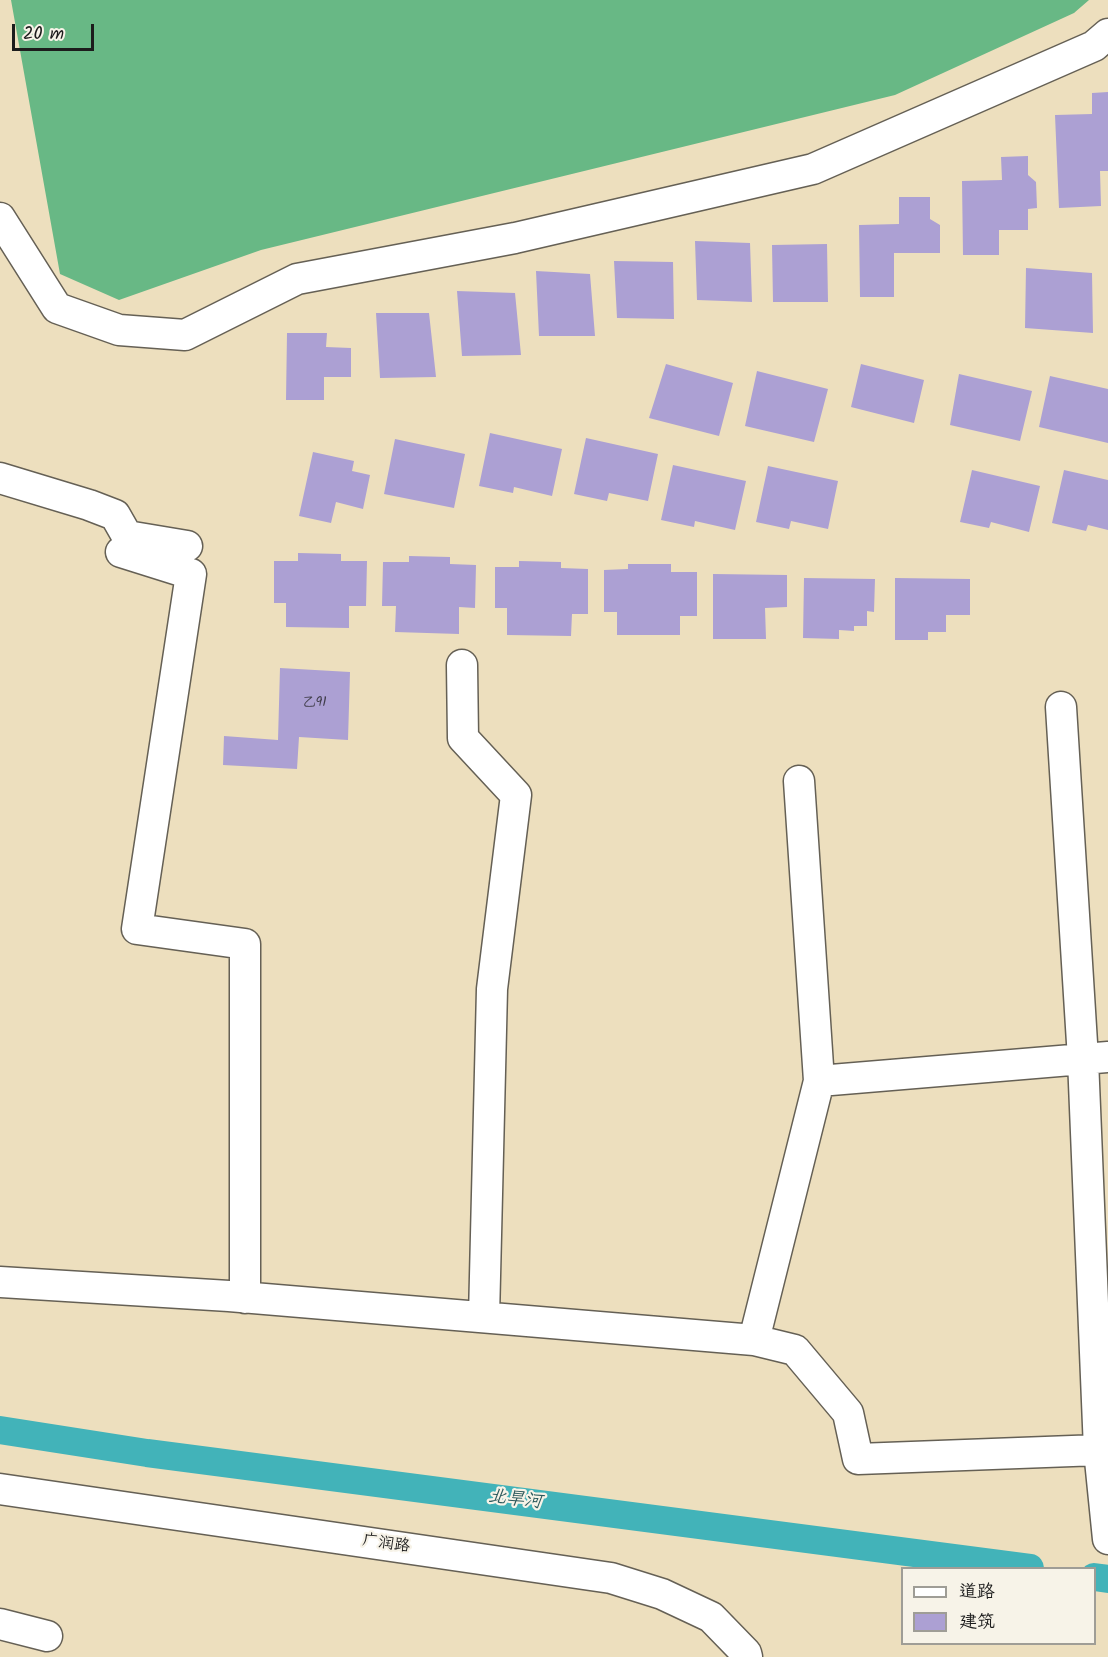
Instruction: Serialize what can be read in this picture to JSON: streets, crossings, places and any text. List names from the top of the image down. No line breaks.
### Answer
{"streets":{"street":["广润路"]},"water":["北旱河"],"house_numbers":["乙91"],"legend":["道路","建筑"],"scale_bar":"20 m"}
